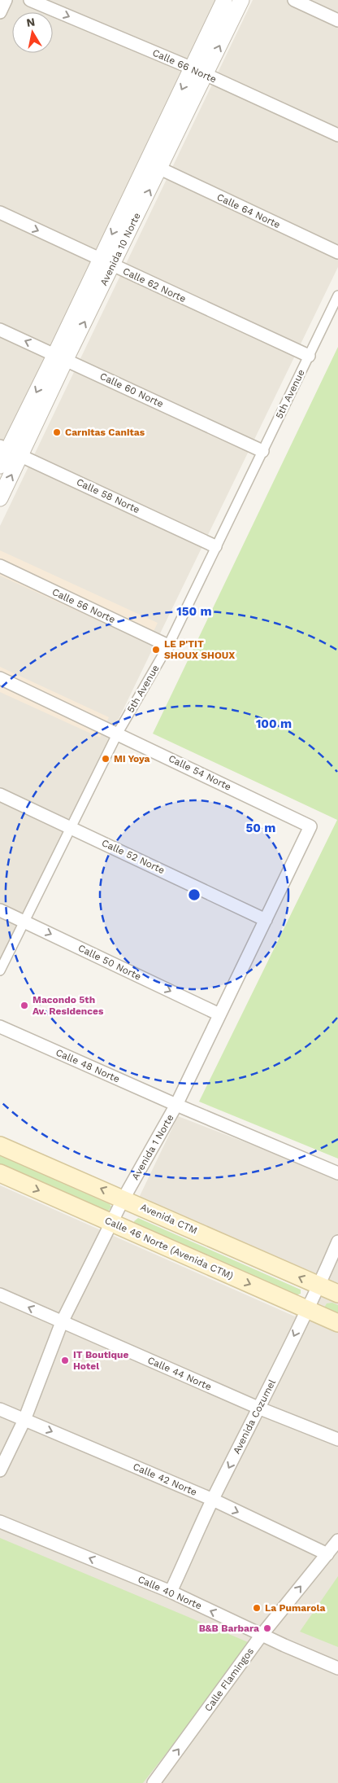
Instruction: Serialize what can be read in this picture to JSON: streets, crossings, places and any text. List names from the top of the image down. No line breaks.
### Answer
{"streets":{"main road":["Avenida CTM","Calle 46 Norte (Avenida CTM)"],"street":["Calle 66 Norte","Calle 64 Norte","Avenida 10 Norte","Calle 62 Norte","Calle 60 Norte","5th Avenue","Calle 58 Norte","Calle 56 Norte","Calle 54 Norte","Calle 52 Norte","Calle 50 Norte","Calle 48 Norte","Avenida 1 Norte","Calle 44 Norte","Avenida Cozumel","Calle 42 Norte","Calle 40 Norte","Calle Flamingos"]},"crossings":[["Calle 66 Norte","Avenida 10 Norte"],["Calle 64 Norte","Avenida 10 Norte"],["Avenida 10 Norte","Calle 62 Norte"],["Avenida 10 Norte","Calle 60 Norte"],["Avenida 10 Norte","Calle 58 Norte"],["Calle 62 Norte","5th Avenue"],["Calle 60 Norte","5th Avenue"],["5th Avenue","Calle 58 Norte"],["5th Avenue","Calle 56 Norte"],["5th Avenue","Calle 54 Norte"],["5th Avenue","Calle 52 Norte"],["5th Avenue","Calle 50 Norte"],["Calle 54 Norte","Avenida 1 Norte"],["Calle 52 Norte","Avenida 1 Norte"],["Calle 50 Norte","Avenida 1 Norte"],["Calle 48 Norte","Avenida 1 Norte"],["Avenida 1 Norte","Avenida CTM"],["Avenida 1 Norte","Calle 46 Norte (Avenida CTM)"],["Avenida 1 Norte","Calle 44 Norte"],["Avenida 1 Norte","Calle 42 Norte"],["Avenida CTM","Avenida Cozumel"],["Calle 46 Norte (Avenida CTM)","Avenida Cozumel"],["Calle 44 Norte","Avenida Cozumel"],["Avenida Cozumel","Calle 42 Norte"],["Avenida Cozumel","Calle 40 Norte"],["Calle 42 Norte","Calle Flamingos"],["Calle 40 Norte","Calle Flamingos"]],"one_way":["Calle 66 Norte","Calle 50 Norte","Avenida CTM","Calle 46 Norte (Avenida CTM)","Avenida Cozumel","Calle 42 Norte","Calle 40 Norte","Calle Flamingos"],"places":["Carnitas Canitas","LE P'TIT SHOUX SHOUX","Mi Yoya","Macondo 5th Av. Residences","IT Boutique Hotel","La Pumarola","B&B Barbara"],"north":"top","rings":["150 m","100 m","50 m"]}
